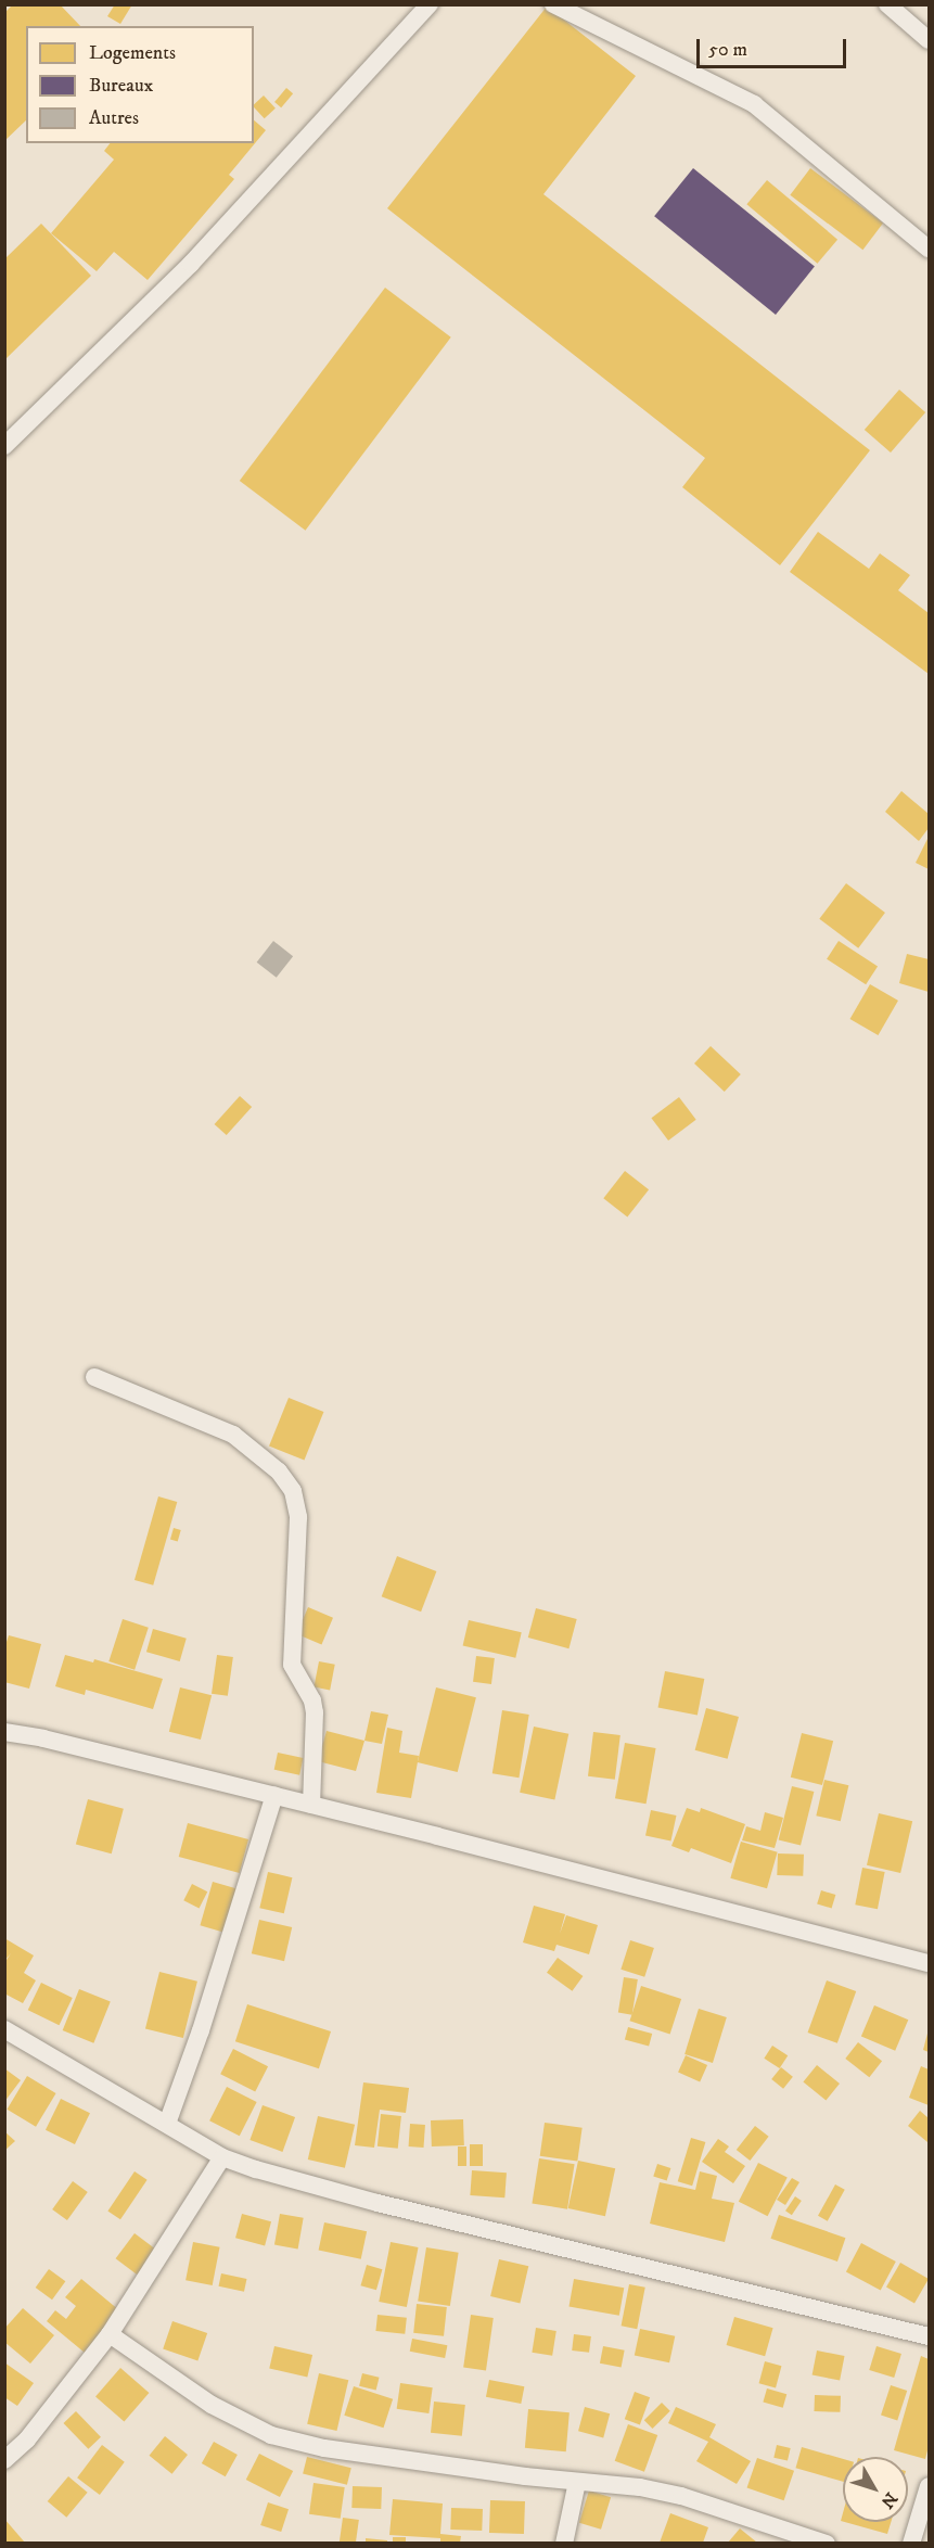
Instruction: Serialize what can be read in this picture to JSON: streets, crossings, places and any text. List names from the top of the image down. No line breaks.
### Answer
{"legend":["Logements","Bureaux","Autres"],"scale_bar":"50 m","north":"bottom right"}
